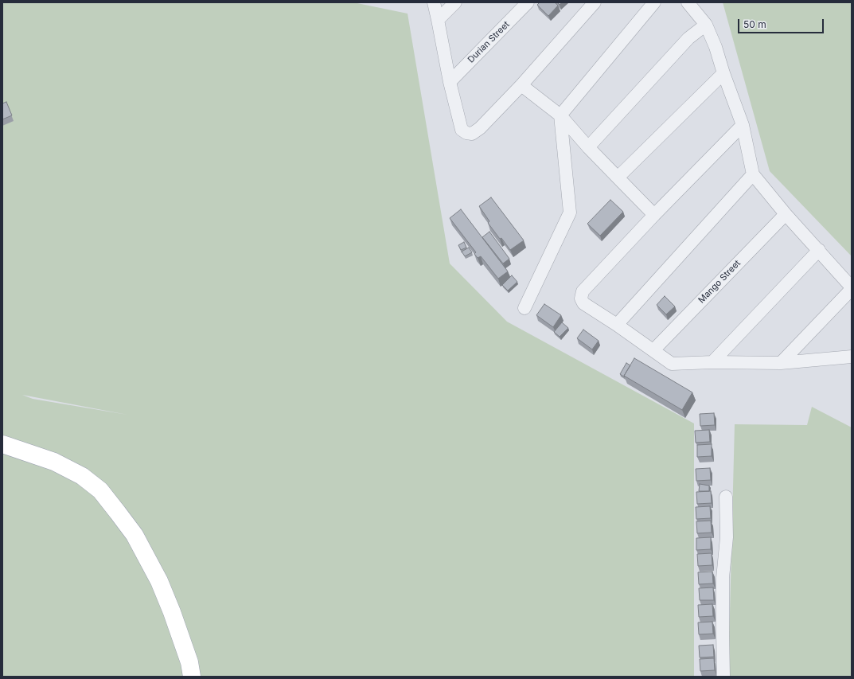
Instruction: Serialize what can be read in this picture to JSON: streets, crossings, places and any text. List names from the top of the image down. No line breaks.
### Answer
{"streets":{"street":["Durian Street","Mango Street"]},"scale_bar":"50 m"}
